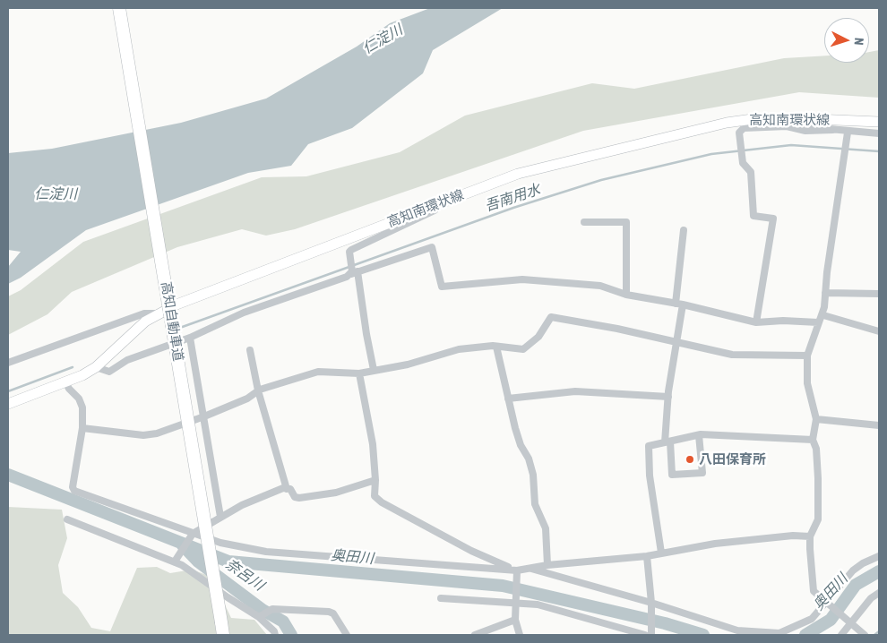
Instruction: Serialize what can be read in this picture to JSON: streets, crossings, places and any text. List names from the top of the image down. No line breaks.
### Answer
{"streets":{"highway":["高知自動車道"],"main road":["高知南環状線"]},"water":["仁淀川","吾南用水","奥田川","奈呂川"],"places":["八田保育所"],"north":"right"}
